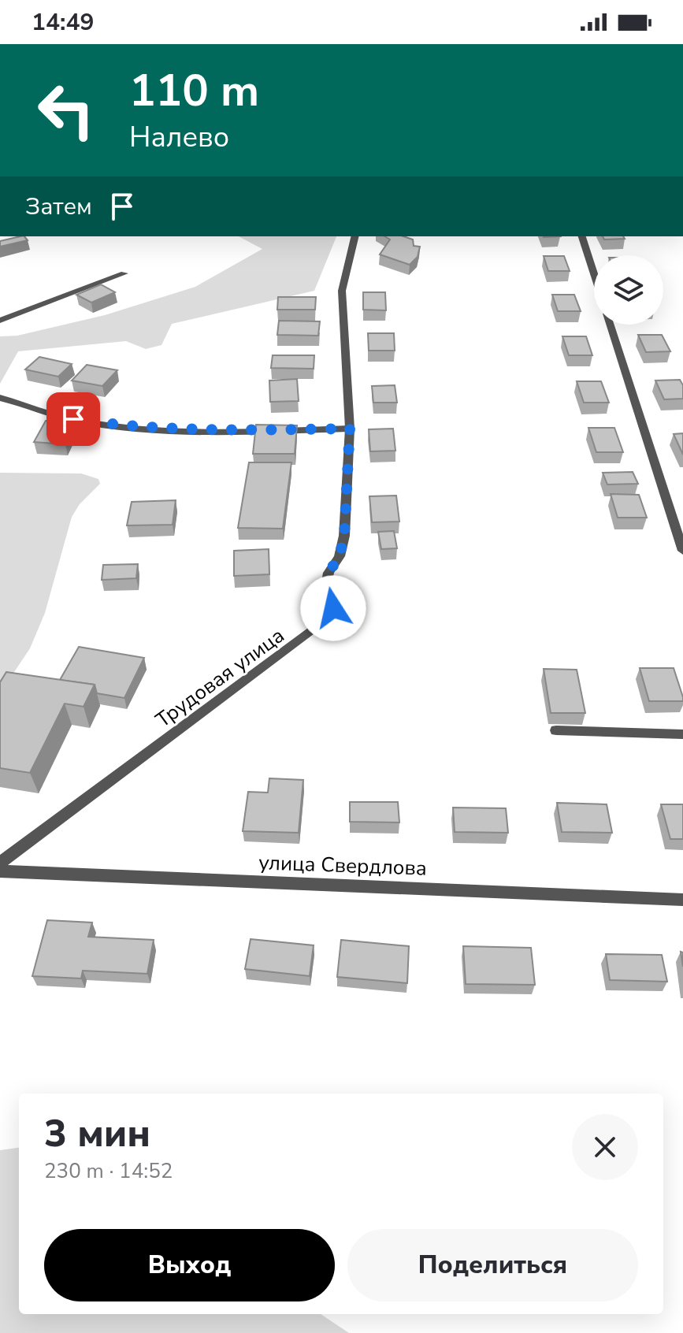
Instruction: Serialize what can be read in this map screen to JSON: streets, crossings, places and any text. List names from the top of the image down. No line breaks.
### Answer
{"streets":{"street":["Трудовая улица","улица Свердлова"]},"page":{"status":"14:49","turn":["110 m","Налево"],"then":"Затем","heading":["3 мин","230 m · 14:52"],"buttons":["Выход","Поделиться"]}}
